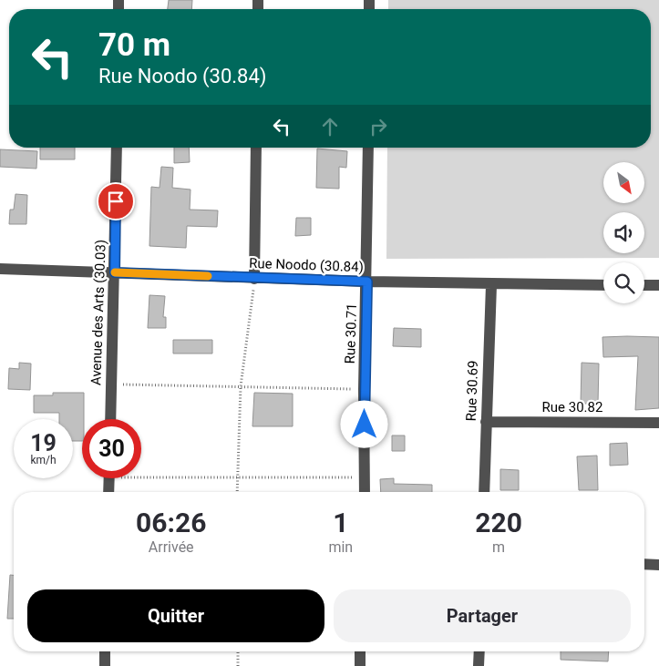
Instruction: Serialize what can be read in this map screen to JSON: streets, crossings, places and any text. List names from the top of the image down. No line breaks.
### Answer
{"streets":{"street":["Rue Noodo (30.84)","Avenue des Arts (30.03)","Rue 30.71","Rue 30.69","Rue 30.82"]},"crossings":[["Rue Noodo (30.84)","Avenue des Arts (30.03)"],["Rue Noodo (30.84)","Rue 30.71"],["Rue Noodo (30.84)","Rue 30.69"],["Rue 30.69","Rue 30.82"]],"north":"bottom right","page":{"turn":["70 m","Rue Noodo (30.84)"],"speed":"19 km/h","limit":"30","eta":["06:26","Arrivée","1","min","220","m"],"buttons":["Quitter","Partager"]}}
